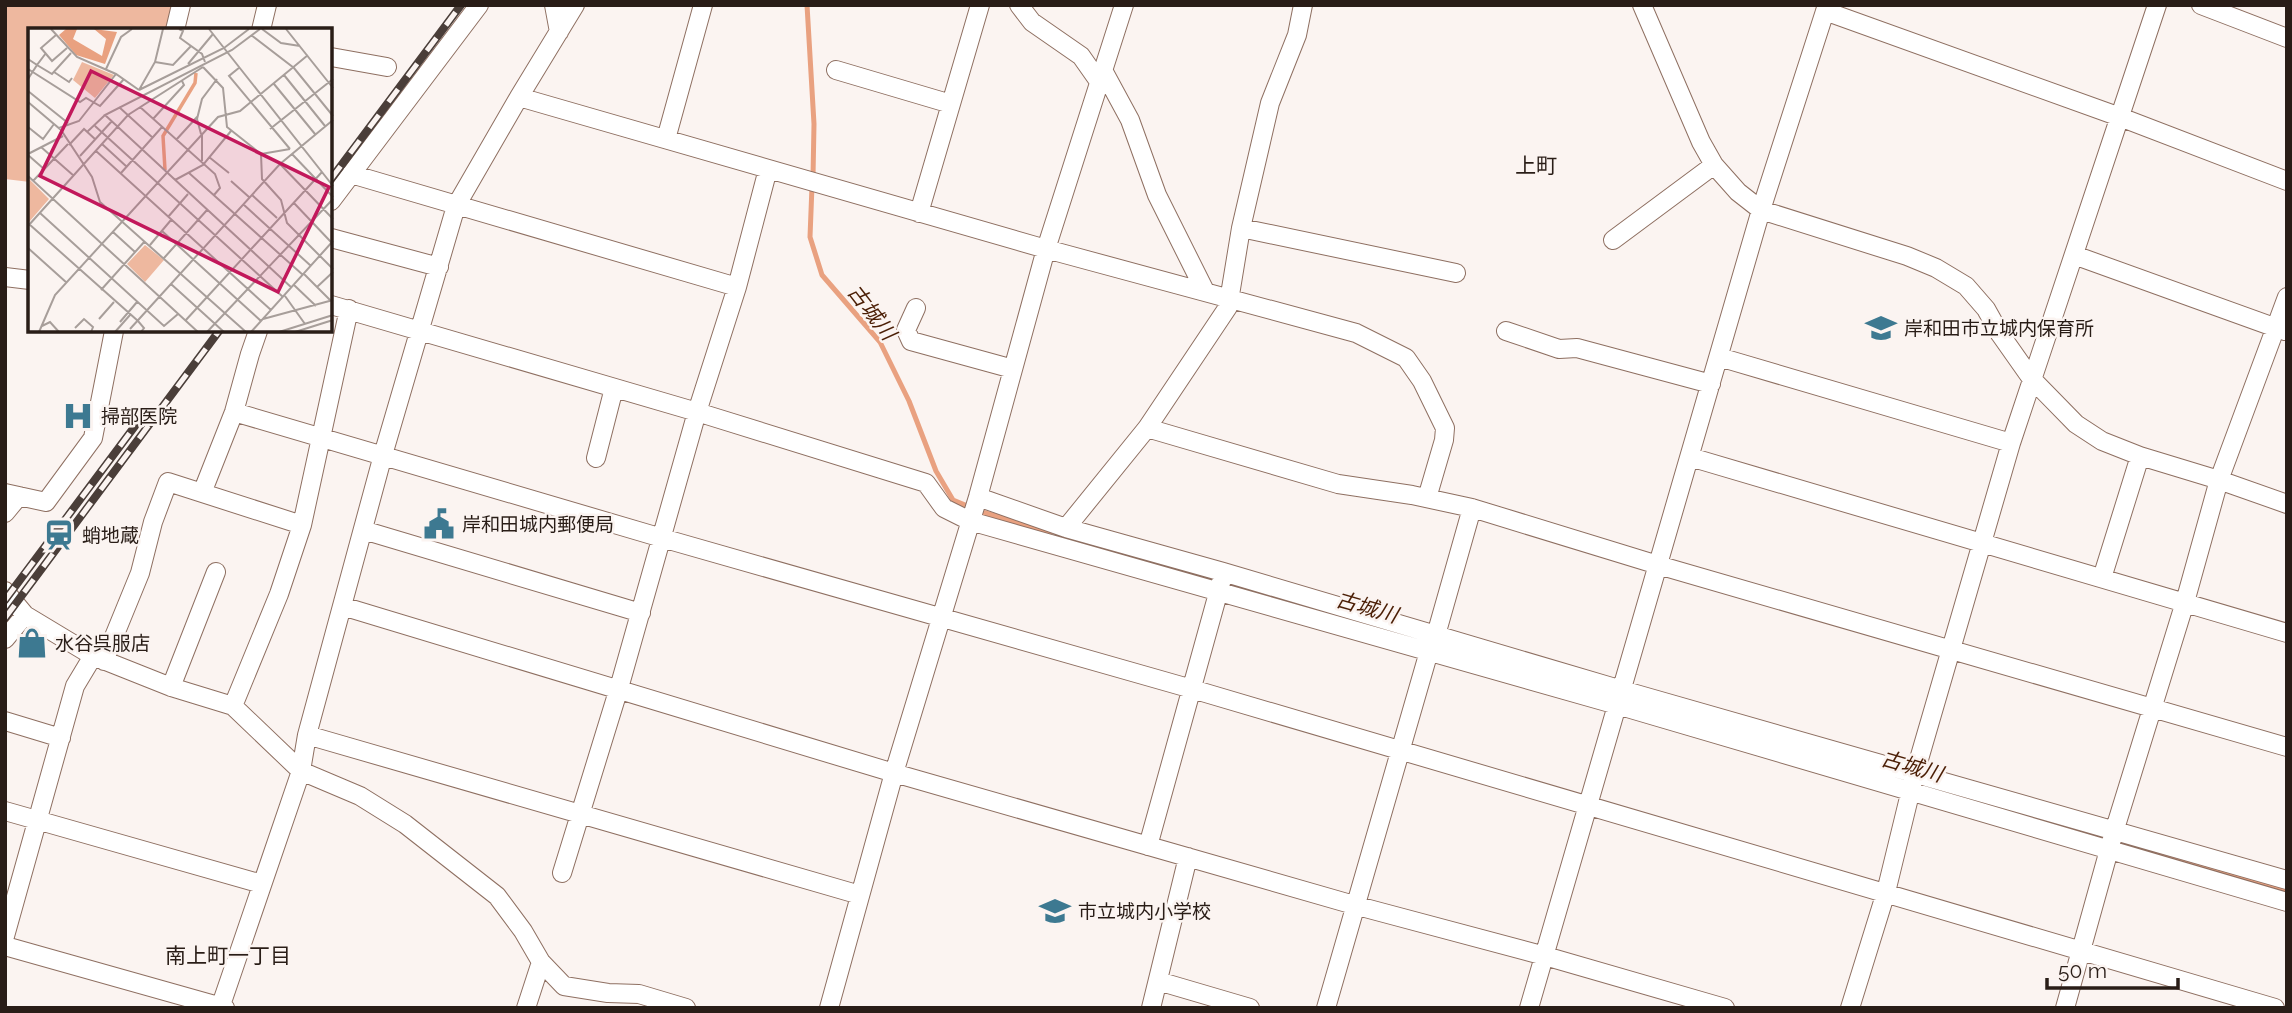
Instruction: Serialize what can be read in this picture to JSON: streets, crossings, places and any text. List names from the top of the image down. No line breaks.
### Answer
{"districts":["上町","南上町一丁目"],"water":["古城川"],"places":{"school or university":["岸和田市立城内保育所","市立城内小学校"],"hospital":["掃部医院"],"public building":["岸和田城内郵便局"],"station":["蛸地蔵"],"shop":["水谷呉服店"]},"scale_bar":"50 m"}
